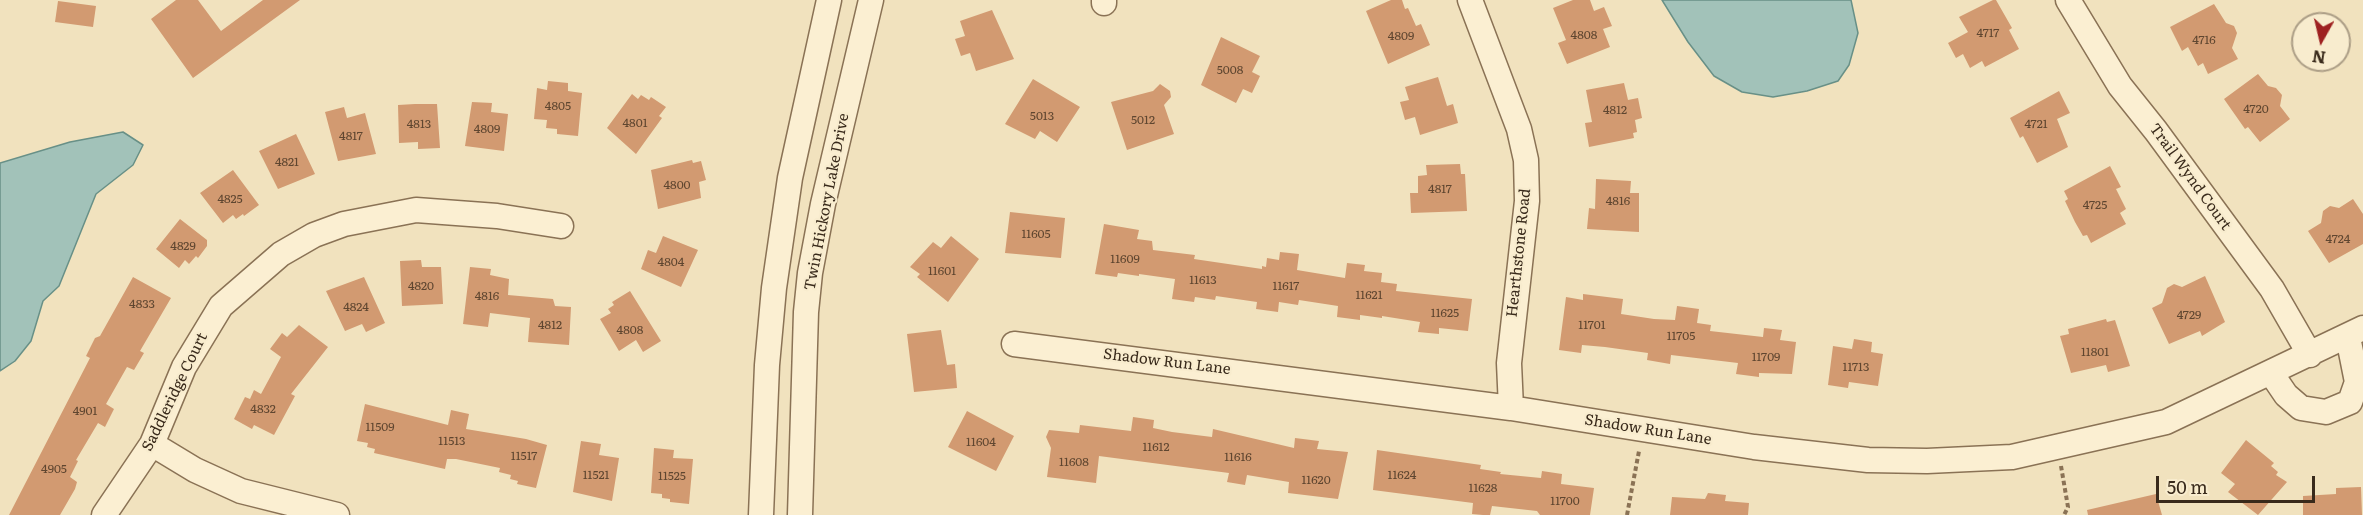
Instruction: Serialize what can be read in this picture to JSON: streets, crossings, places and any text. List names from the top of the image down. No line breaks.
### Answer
{"streets":{"street":["Trail Wynd Court","Twin Hickory Lake Drive","Hearthstone Road","Shadow Run Lane","Saddleridge Court"]},"crossings":[["Trail Wynd Court","Shadow Run Lane"],["Hearthstone Road","Shadow Run Lane"]],"house_numbers":["4717","4808","4809","4716","5008","4805","4720","4812","5013","5012","4801","4813","4721","4809","4817","4821","4800","4817","4825","4816","4725","11605","4724","4829","11609","4804","11601","11613","4820","11617","11621","4816","4833","4824","11625","4729","4812","11701","4808","11705","11801","11709","11713","4832","4901","11509","11513","11604","11612","11517","11616","11608","4905","11521","11624","11525","11620","11628","11700"],"scale_bar":"50 m","north":"bottom"}
